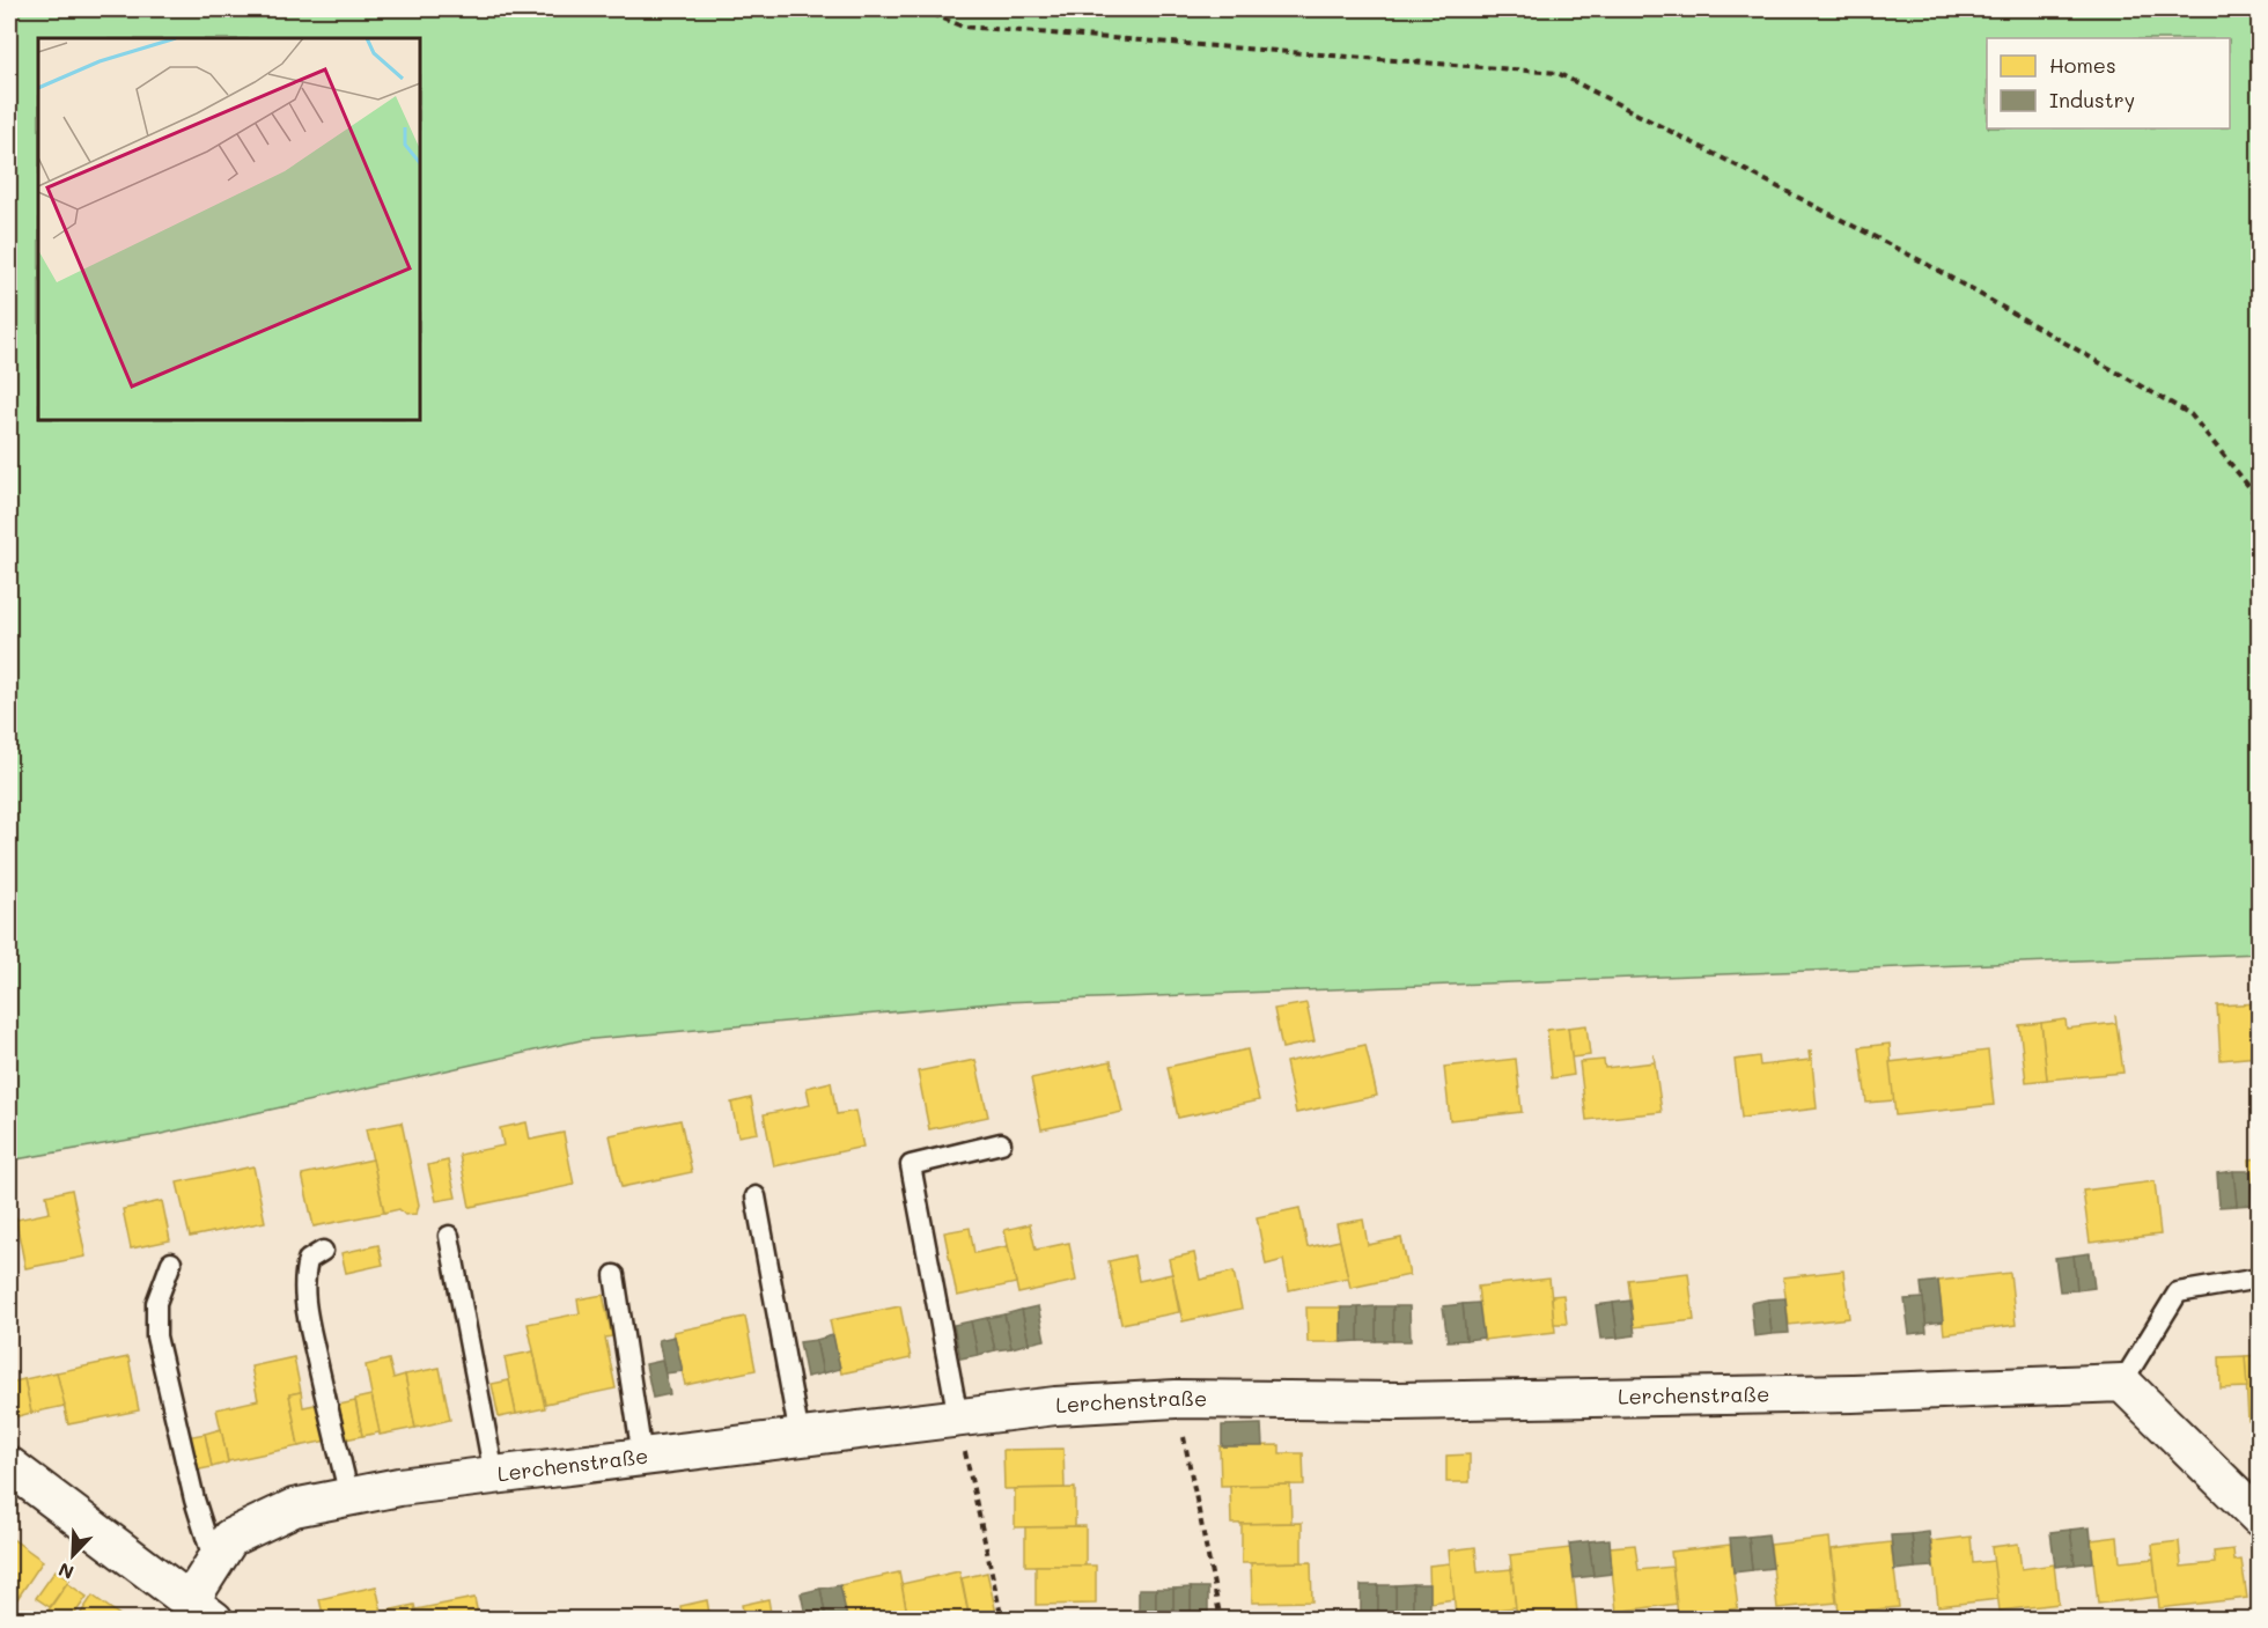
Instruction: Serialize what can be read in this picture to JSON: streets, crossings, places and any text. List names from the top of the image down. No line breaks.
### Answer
{"streets":{"street":["Lerchenstraße"]},"legend":["Homes","Industry"],"north":"bottom left"}
